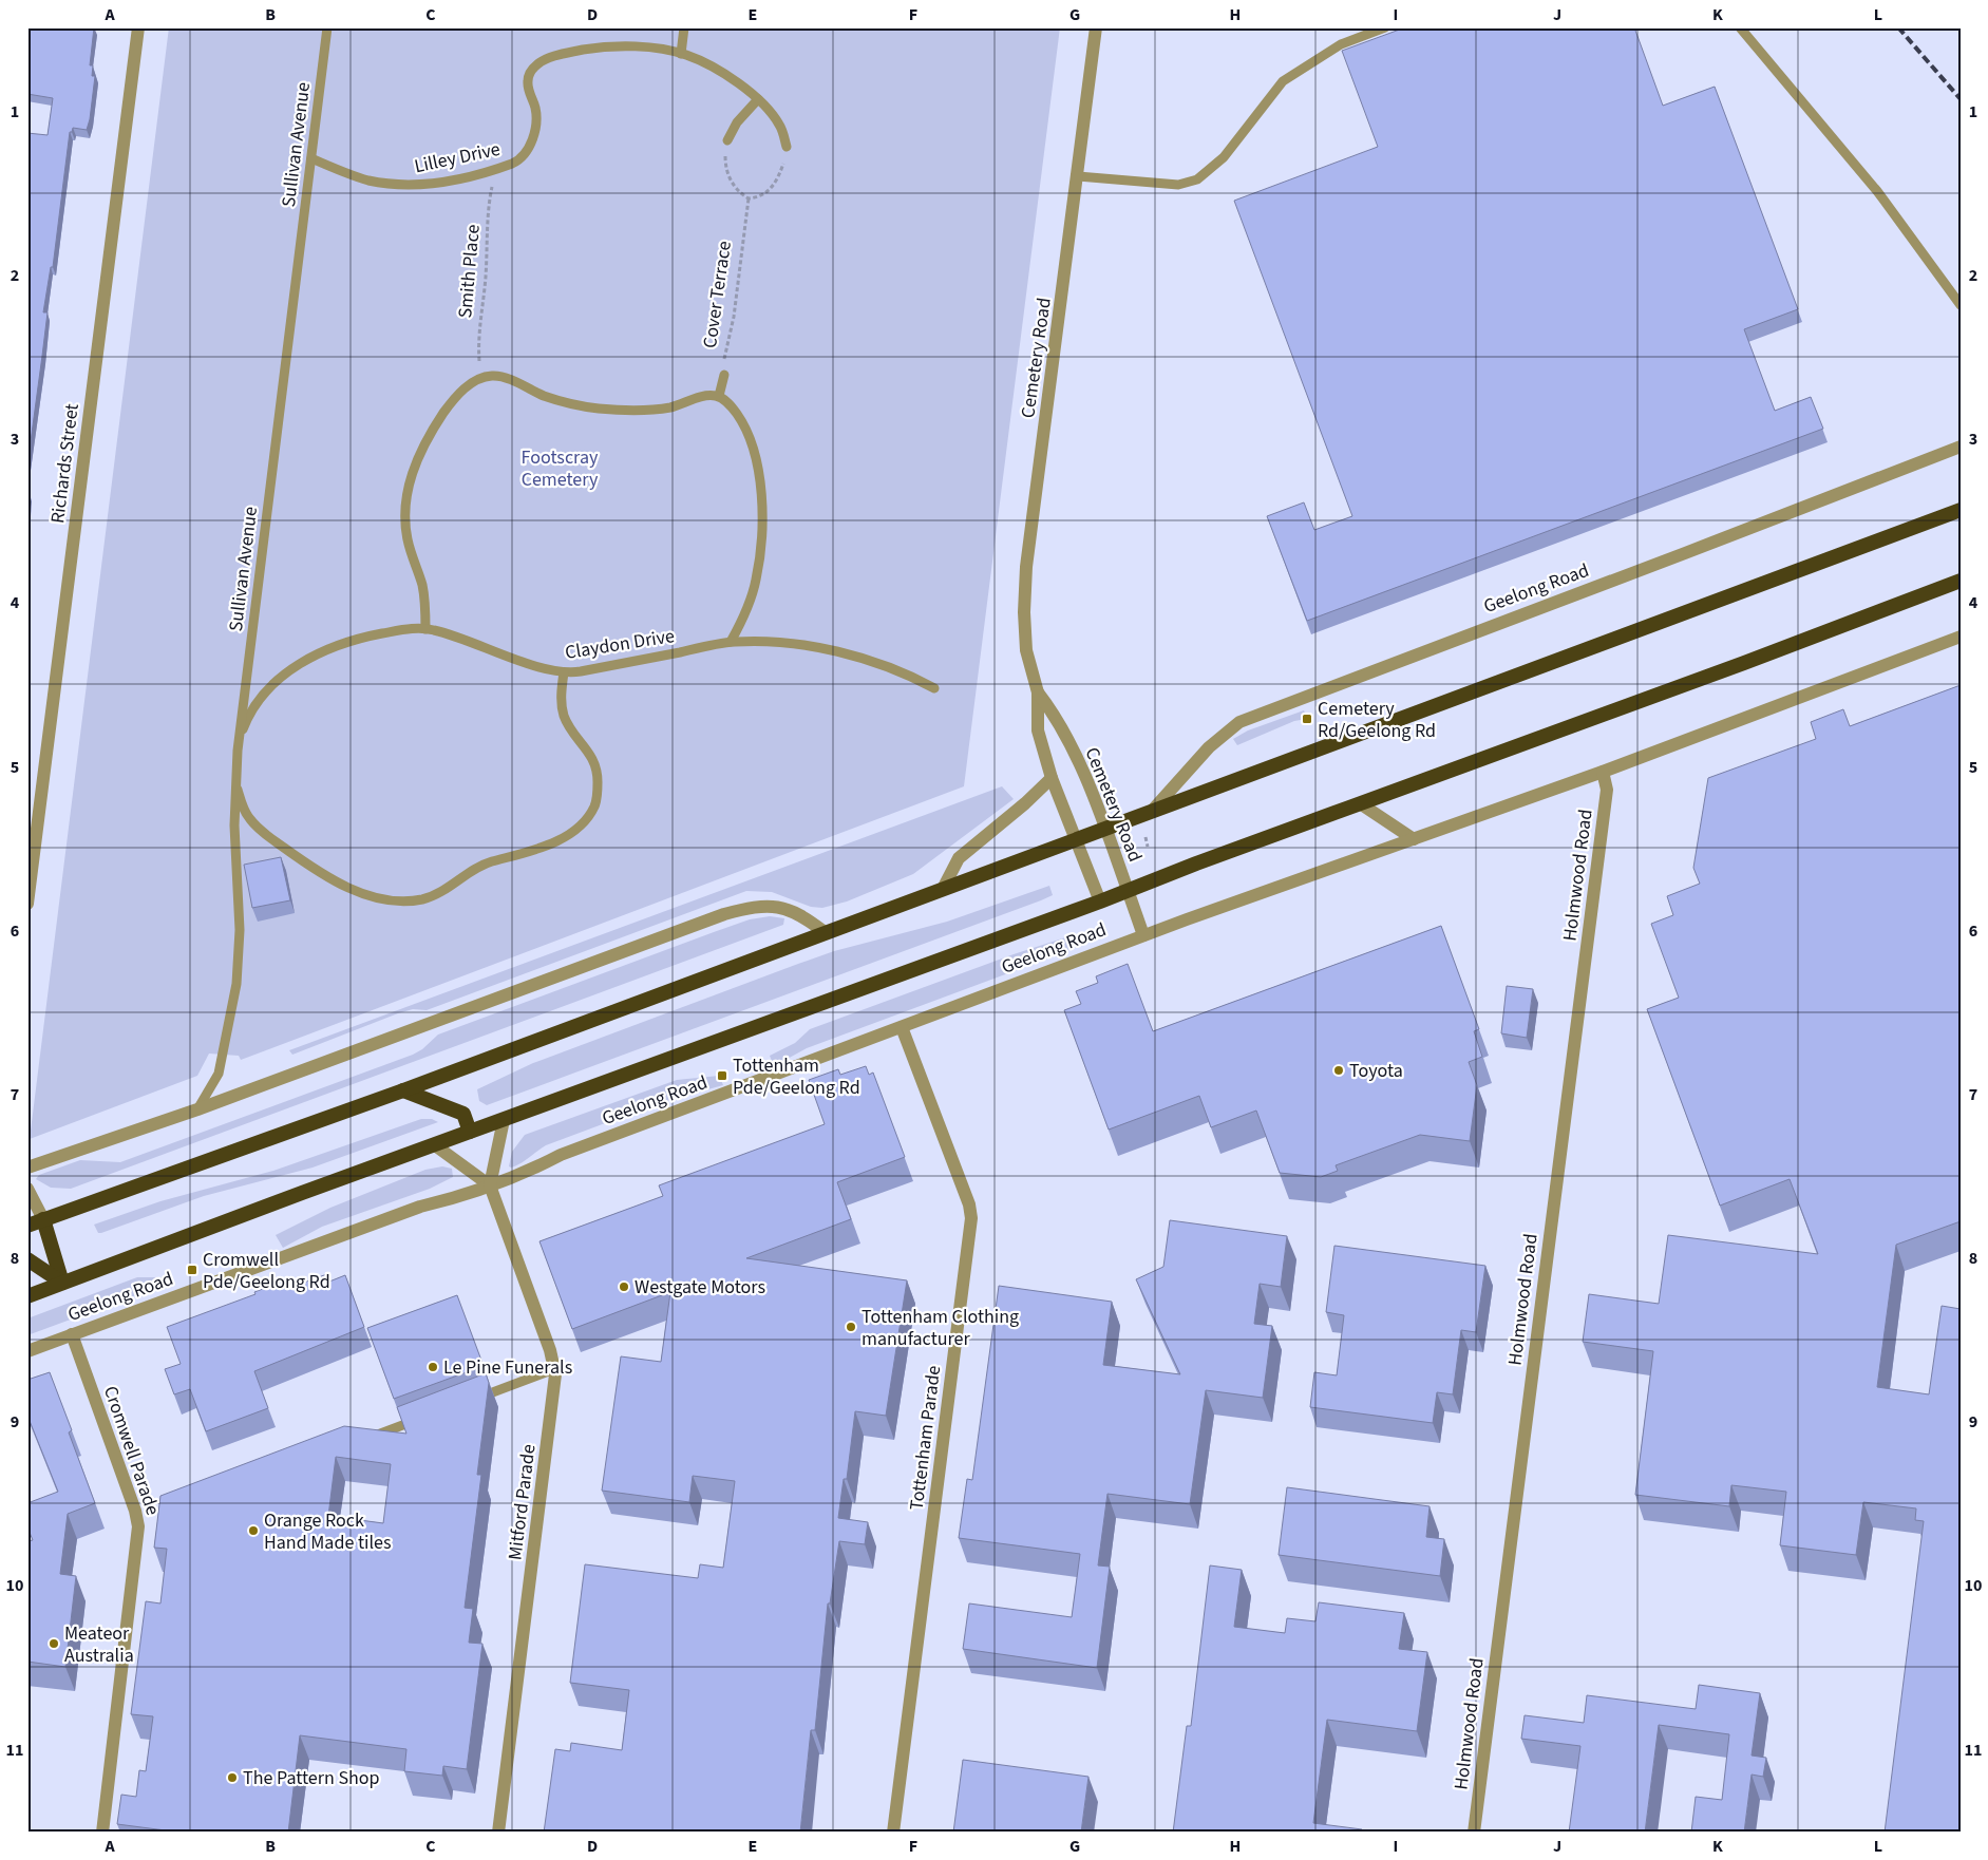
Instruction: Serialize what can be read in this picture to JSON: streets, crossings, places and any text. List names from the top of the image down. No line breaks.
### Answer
{"streets":{"highway":["Geelong Road"],"street":["Cemetery Road","Richards Street","Holmwood Road","Tottenham Parade","Cromwell Parade","Mitford Parade"],"lane":["Sullivan Avenue","Lilley Drive","Cover Terrace","Claydon Drive"],"path":["Smith Place"]},"crossings":[["Sullivan Avenue","Lilley Drive"],["Sullivan Avenue","Claydon Drive"],["Lilley Drive","Smith Place"],["Cemetery Road","Geelong Road"],["Geelong Road","Holmwood Road"],["Geelong Road","Tottenham Parade"],["Geelong Road","Cromwell Parade"],["Geelong Road","Mitford Parade"]],"parks":["Footscray Cemetery"],"places":{"transit":["Cemetery Rd/Geelong Rd","Tottenham Pde/Geelong Rd","Cromwell Pde/Geelong Rd"],"other":["Toyota","Westgate Motors","Tottenham Clothing manufacturer","Le Pine Funerals","Orange Rock Hand Made tiles","Meateor Australia","The Pattern Shop"]},"grid":{"columns":["A","B","C","D","E","F","G","H","I","J","K","L"],"rows":["1","2","3","4","5","6","7","8","9","10","11"]}}
